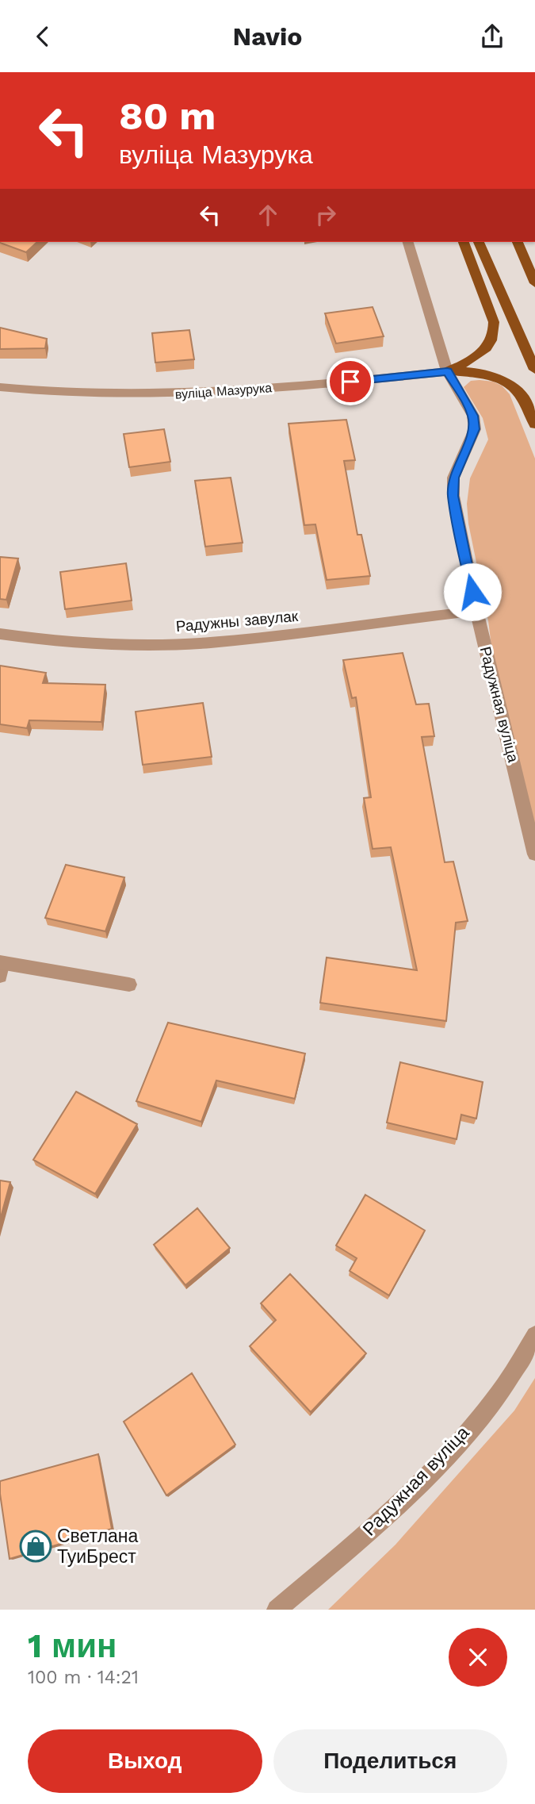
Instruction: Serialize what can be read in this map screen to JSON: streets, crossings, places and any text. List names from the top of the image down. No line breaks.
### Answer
{"streets":{"street":["вуліца Мазурука","Радужны завулак","Радужная вуліца"]},"crossings":[["вуліца Мазурука","Радужная вуліца"],["Радужны завулак","Радужная вуліца"]],"places":{"shop":["Светлана ТуиБрест"]},"page":{"header":"Navio","turn":["80 m","вуліца Мазурука"],"heading":["1 мин","100 m · 14:21"],"buttons":["Выход","Поделиться"]}}
